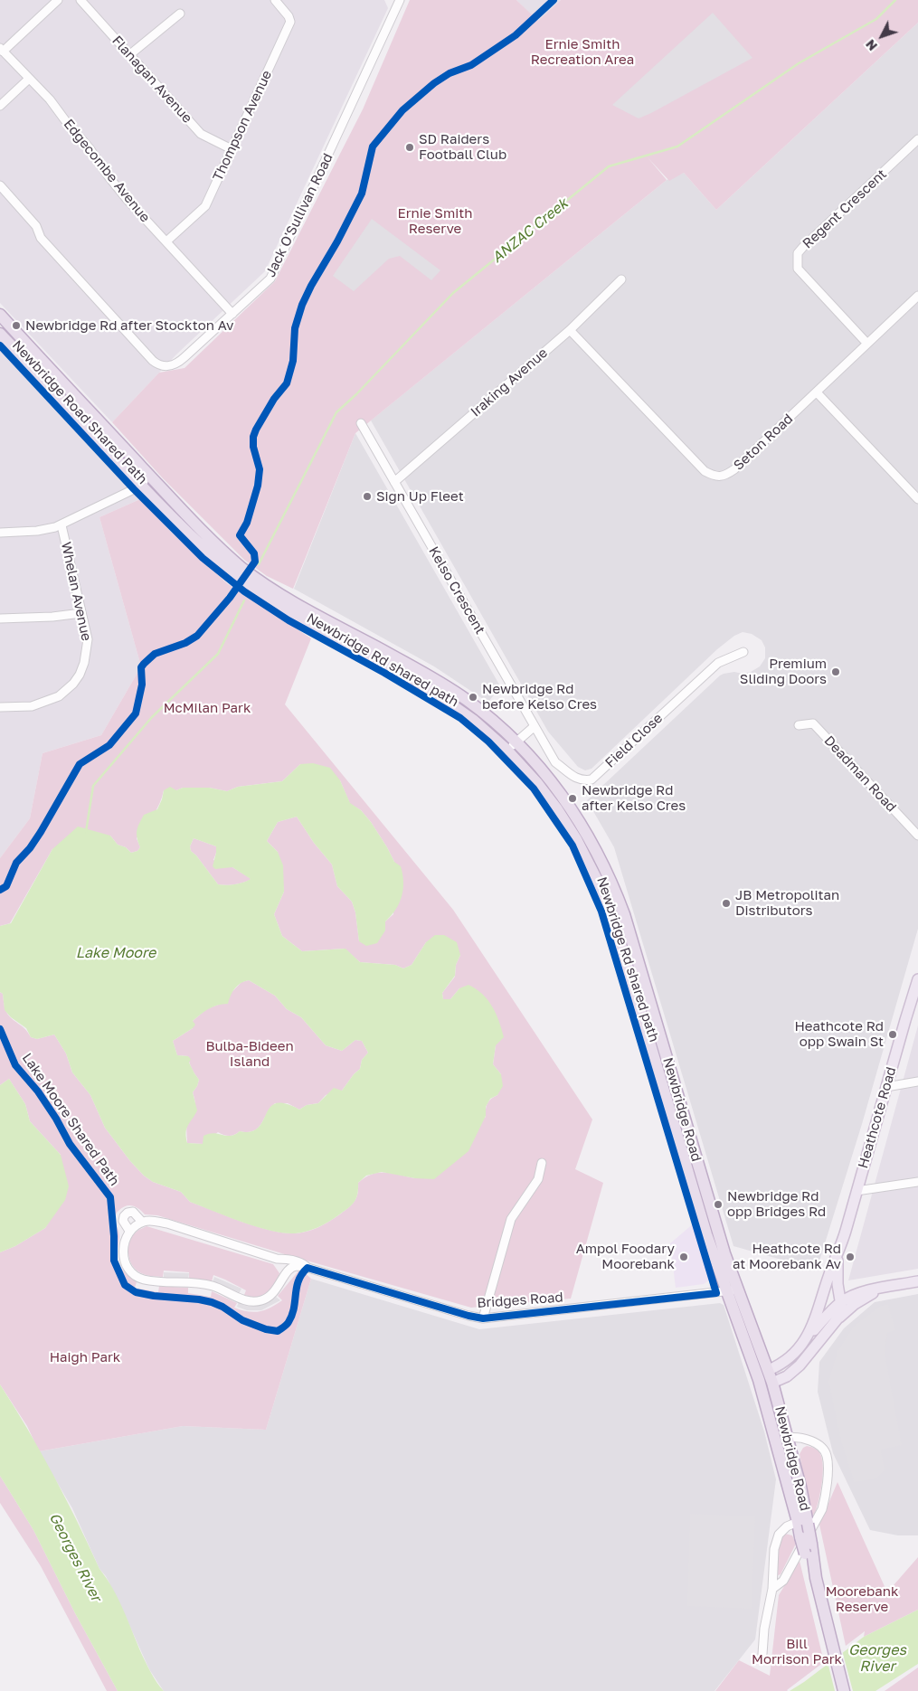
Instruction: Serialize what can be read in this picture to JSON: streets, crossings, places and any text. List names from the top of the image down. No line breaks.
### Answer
{"streets":{"highway":["Newbridge Road","Heathcote Road"],"street":["Flanagan Avenue","Thompson Avenue","Edgecombe Avenue","Regent Crescent","Jack O'Sullivan Road","Iraking Avenue","Seton Road","Kelso Crescent","Whelan Avenue","Field Close","Deadman Road","Bridges Road"],"cycle path":["Newbridge Road Shared Path"]},"crossings":[["Flanagan Avenue","Thompson Avenue"],["Thompson Avenue","Edgecombe Avenue"],["Edgecombe Avenue","Jack O'Sullivan Road"],["Regent Crescent","Seton Road"],["Iraking Avenue","Seton Road"],["Iraking Avenue","Kelso Crescent"],["Kelso Crescent","Field Close"],["Newbridge Road","Heathcote Road"],["Newbridge Road","Bridges Road"]],"water":["ANZAC Creek","Lake Moore","Georges River"],"parks":["Ernie Smith Recreation Area","Ernie Smith Reserve","McMilan Park","Bulba-Bideen Island","Haigh Park","Moorebank Reserve","Bill Morrison Park"],"places":["SD Raiders Football Club","Newbridge Rd after Stockton Av","Sign Up Fleet","Premium Sliding Doors","Newbridge Rd before Kelso Cres","Newbridge Rd after Kelso Cres","JB Metropolitan Distributors","Heathcote Rd opp Swain St","Newbridge Rd opp Bridges Rd","Ampol Foodary Moorebank","Heathcote Rd at Moorebank Av"],"north":"bottom left"}
